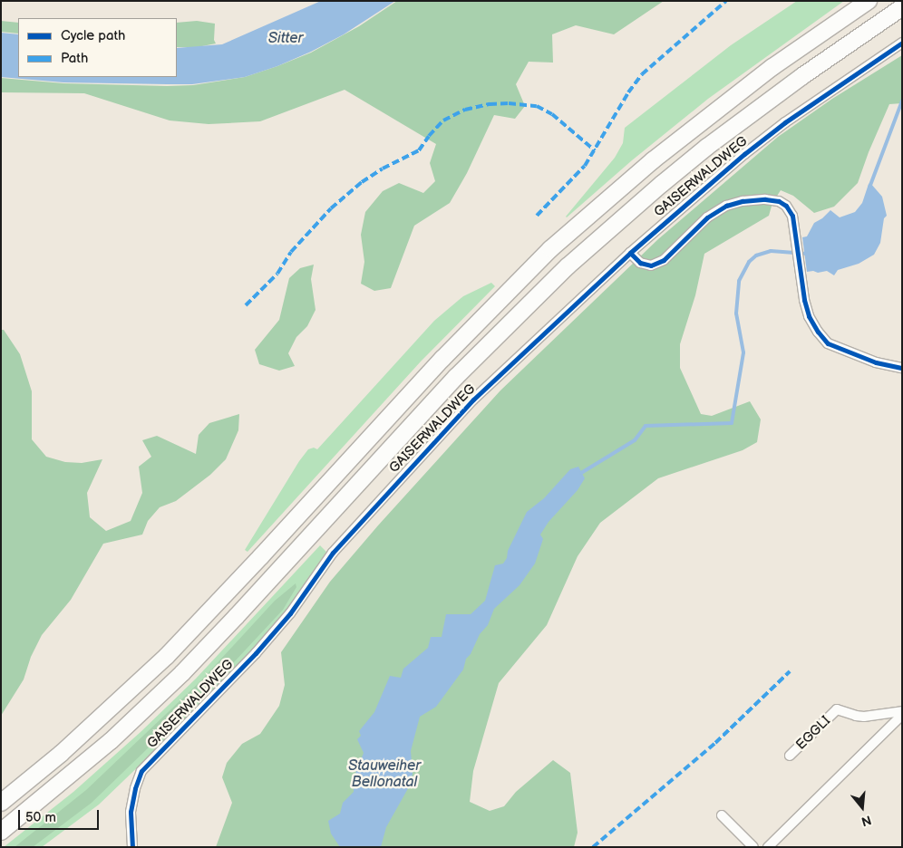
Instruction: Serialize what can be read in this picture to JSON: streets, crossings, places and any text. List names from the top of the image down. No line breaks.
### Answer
{"streets":{"street":["GAISERWALDWEG","EGGLI"]},"water":["Sitter","Stauweiher Bellonatal"],"legend":["Cycle path","Path"],"scale_bar":"50 m","north":"bottom"}
